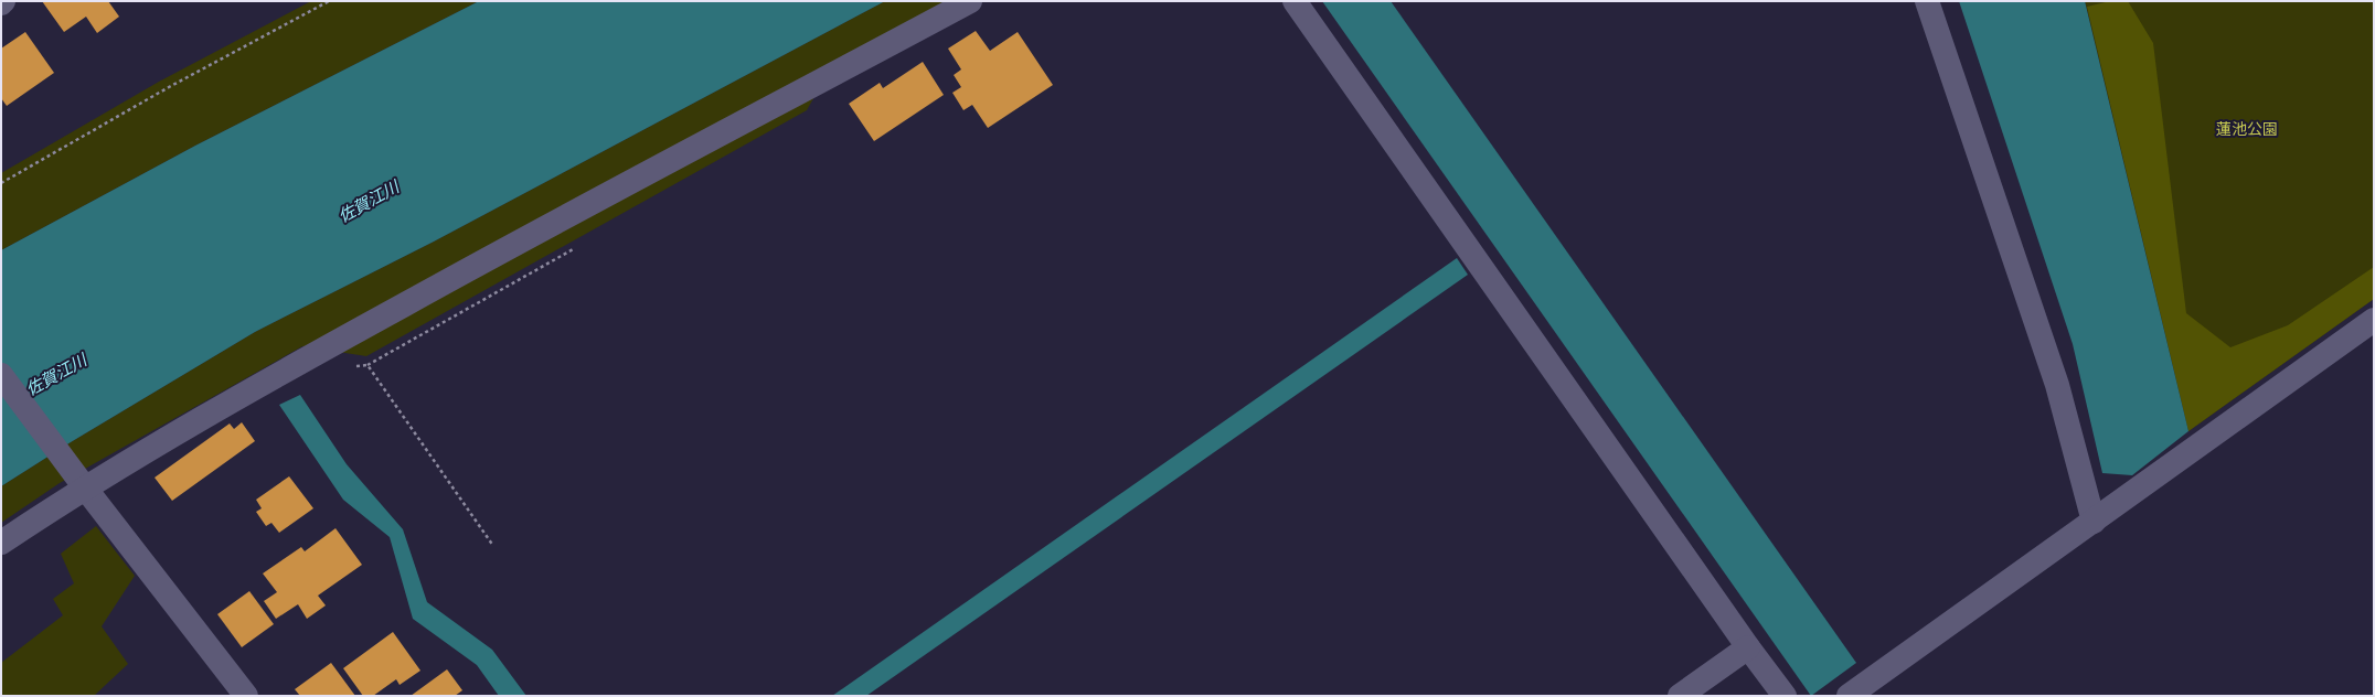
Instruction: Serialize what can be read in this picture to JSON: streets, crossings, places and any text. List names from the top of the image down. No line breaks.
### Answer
{"water":["佐賀江川"],"parks":["蓮池公園"]}
